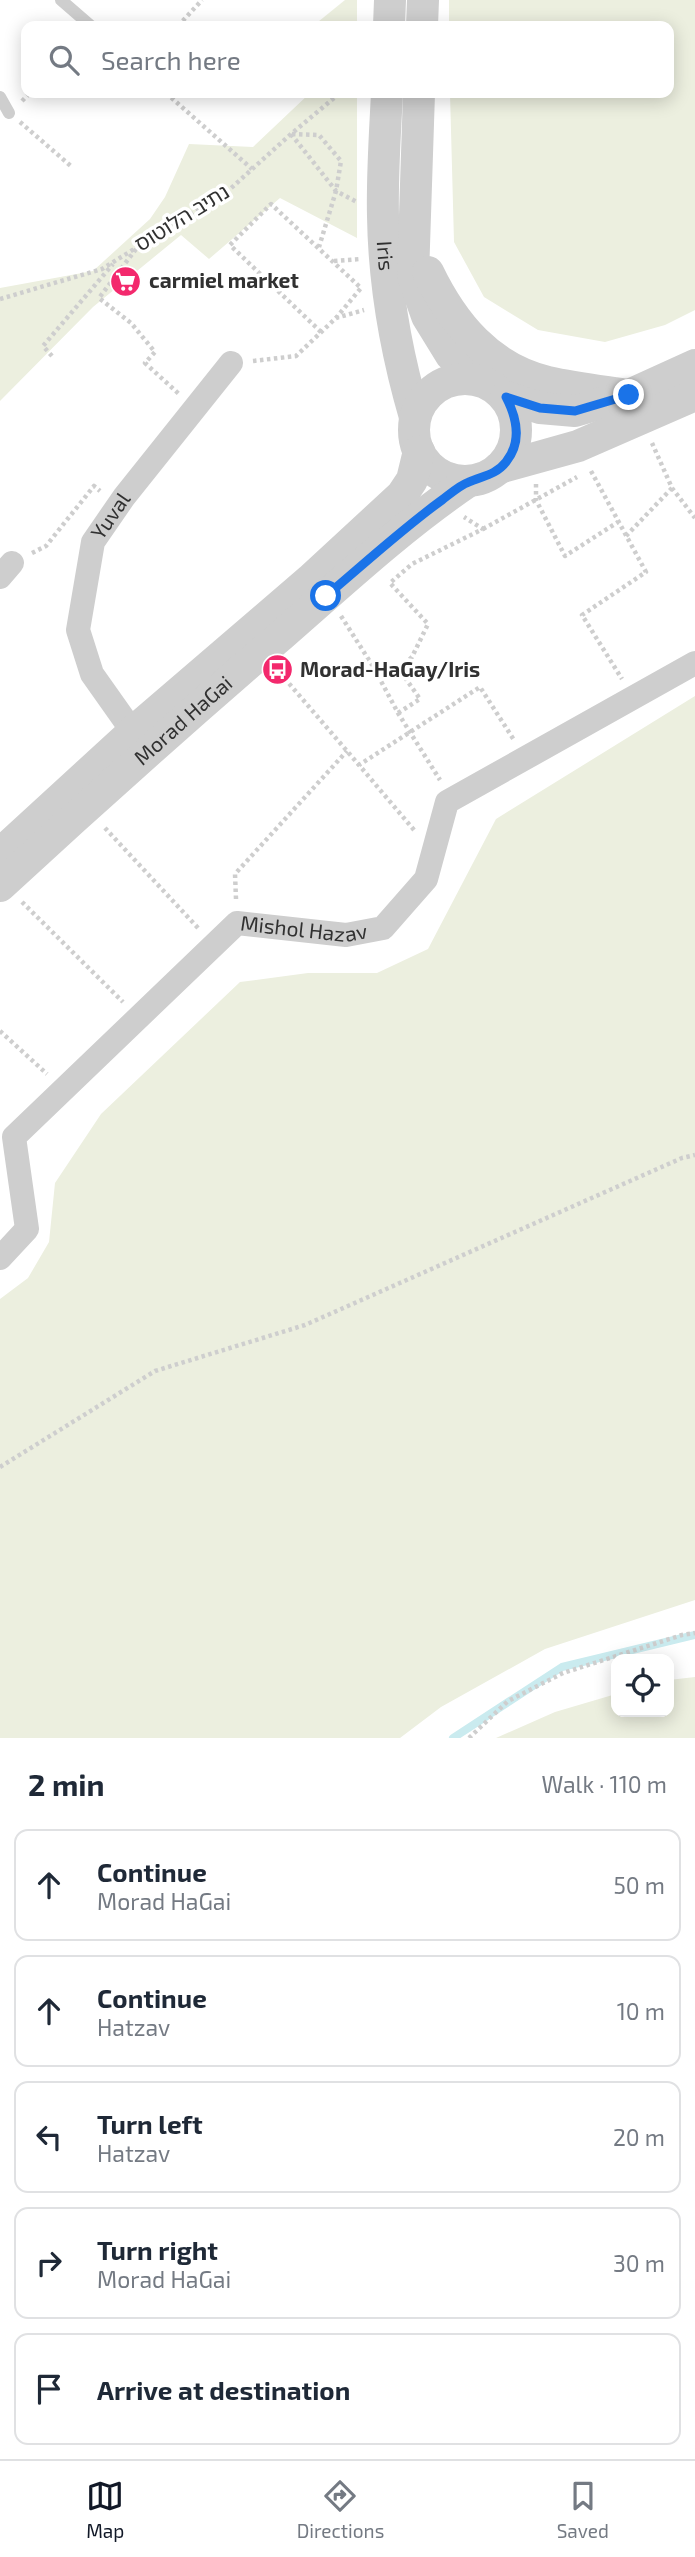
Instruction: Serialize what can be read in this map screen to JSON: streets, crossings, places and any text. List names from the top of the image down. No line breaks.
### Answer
{"streets":{"street":["Iris","Yuval","Morad HaGai","Mishol Hazav"],"path":["נתיב הלוטוס"]},"crossings":[["Iris","Morad HaGai"],["Yuval","Morad HaGai"]],"places":{"supermarket":["carmiel market"],"bus stop":["Morad-HaGay/Iris"]},"page":{"search":"Search here","heading":["2 min","Walk · 110 m"],"list":[["Continue","Morad HaGai","50 m"],["Continue","Hatzav","10 m"],["Turn left","Hatzav","20 m"],["Turn right","Morad HaGai","30 m"],"Arrive at destination"],"nav":["Map","Directions","Saved"]}}
